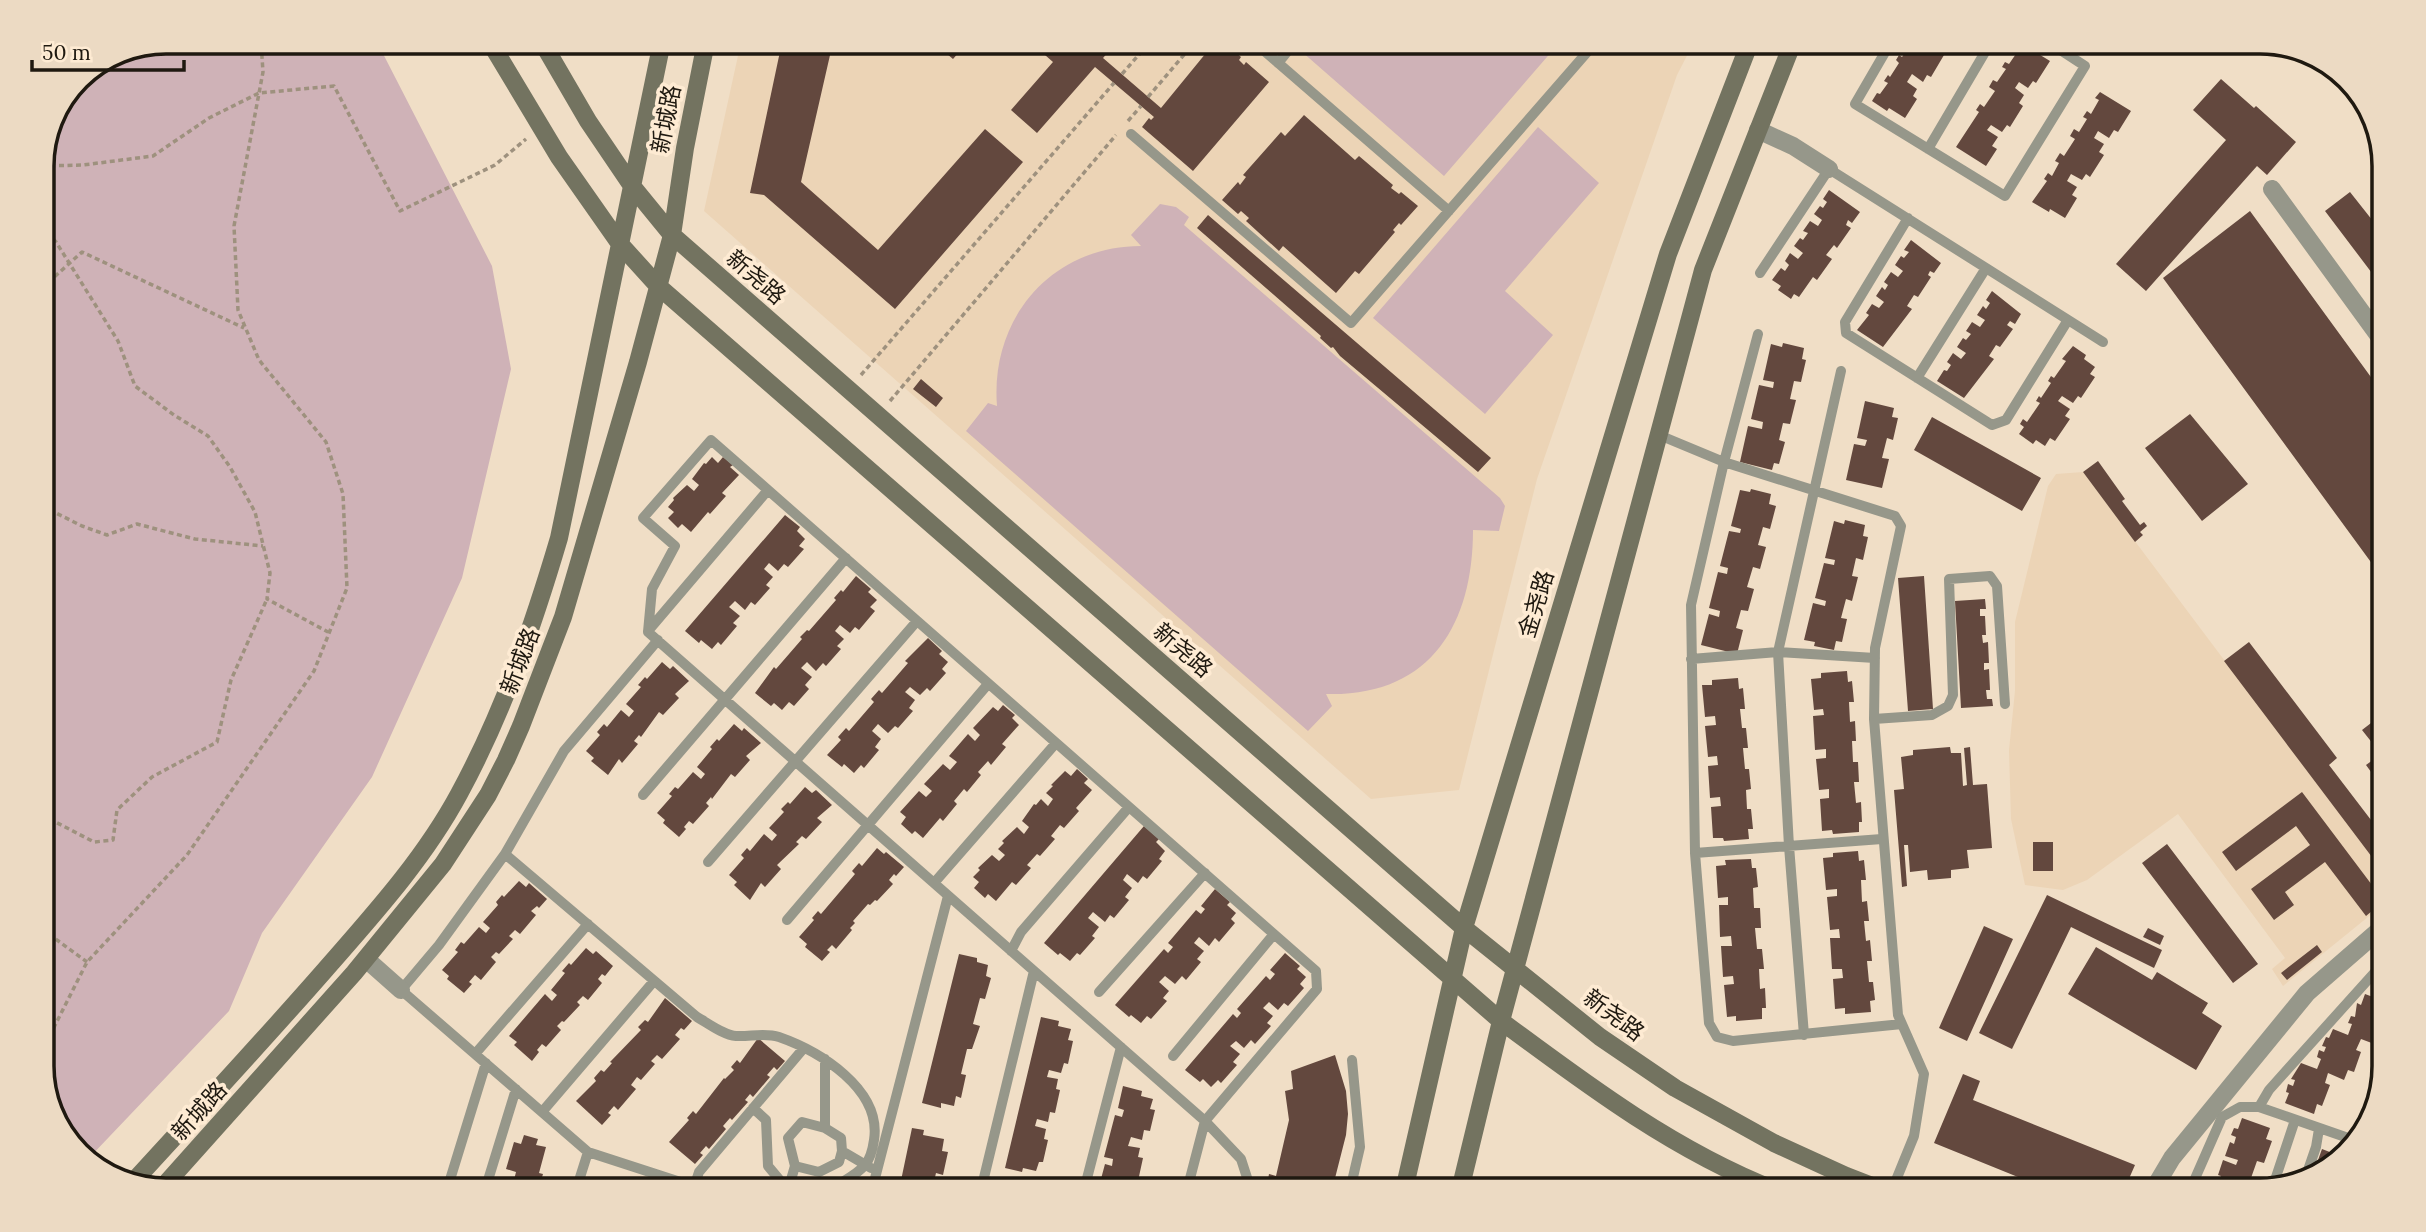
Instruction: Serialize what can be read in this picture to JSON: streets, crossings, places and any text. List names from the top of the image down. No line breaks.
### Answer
{"streets":{"main road":["新城路","新尧路","金尧路"]},"crossings":[["新城路","新尧路"],["新尧路","金尧路"]],"scale_bar":"50 m"}
